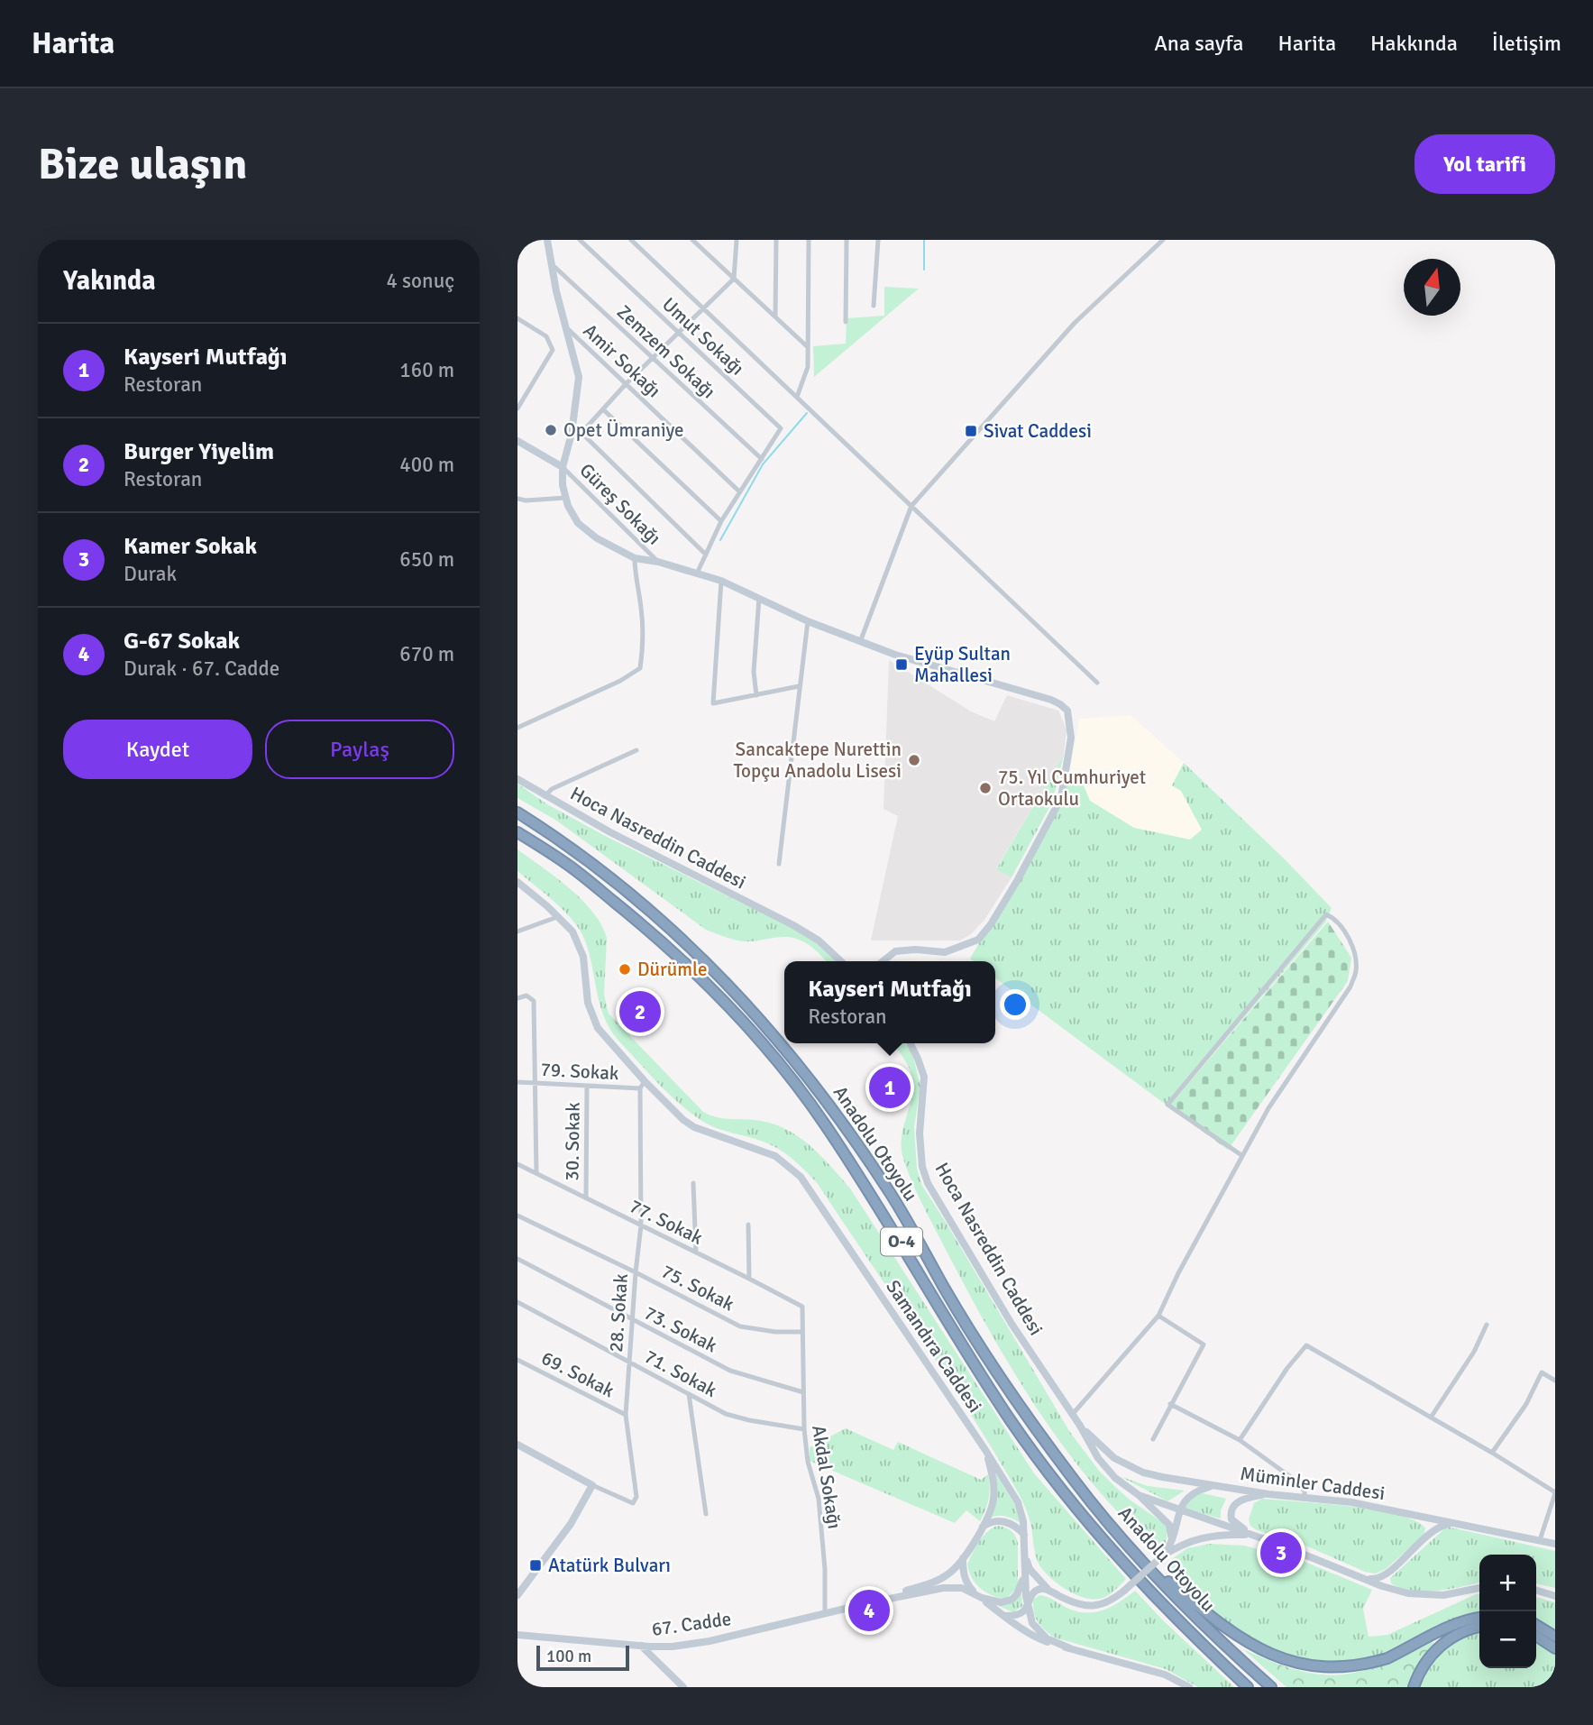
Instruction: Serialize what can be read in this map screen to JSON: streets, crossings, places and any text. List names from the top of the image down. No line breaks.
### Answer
{"streets":{"highway":["Anadolu Otoyolu","O-4"],"main road":["Hoca Nasreddin Caddesi","Samandıra Caddesi","Müminler Caddesi","67. Cadde"],"street":["Umut Sokağı","Zemzem Sokağı","Amir Sokağı","Güreş Sokağı","79. Sokak","30. Sokak","77. Sokak","75. Sokak","28. Sokak","73. Sokak","71. Sokak","69. Sokak","Akdal Sokağı"]},"crossings":[["Umut Sokağı","Zemzem Sokağı"],["Hoca Nasreddin Caddesi","Müminler Caddesi"],["79. Sokak","30. Sokak"],["79. Sokak","28. Sokak"],["79. Sokak","Samandıra Caddesi"],["30. Sokak","77. Sokak"],["77. Sokak","28. Sokak"],["77. Sokak","Akdal Sokağı"],["75. Sokak","28. Sokak"],["75. Sokak","Akdal Sokağı"],["28. Sokak","73. Sokak"],["28. Sokak","Samandıra Caddesi"],["28. Sokak","71. Sokak"],["28. Sokak","69. Sokak"],["73. Sokak","Akdal Sokağı"],["Samandıra Caddesi","67. Cadde"],["71. Sokak","Akdal Sokağı"],["Akdal Sokağı","67. Cadde"]],"places":{"other":["Opet Ümraniye","Sancaktepe Nurettin Topçu Anadolu Lisesi","75. Yıl Cumhuriyet Ortaokulu","Dürümle"],"transit":["Sivat Caddesi","Eyüp Sultan Mahallesi","Atatürk Bulvarı"]},"scale_bar":"100 m","north":"top","page":{"header":"Harita","nav":["Ana sayfa","Harita","Hakkında","İletişim"],"buttons":["Yol tarifi",["Kaydet","Paylaş"]],"title":"Bize ulaşın","heading":["Yakında","4 sonuç"],"list":[{"mark":"1","name":"Kayseri Mutfağı","note":"Restoran","value":"160 m"},{"mark":"2","name":"Burger Yiyelim","note":"Restoran","value":"400 m"},{"mark":"3","name":"Kamer Sokak","note":"Durak","value":"650 m"},{"mark":"4","name":"G-67 Sokak","note":"Durak · 67. Cadde","value":"670 m"}],"popup":["Kayseri Mutfağı","Restoran"],"pins":["2","1","3","4"],"map_buttons":["+","−"],"scale":"100 m"}}
